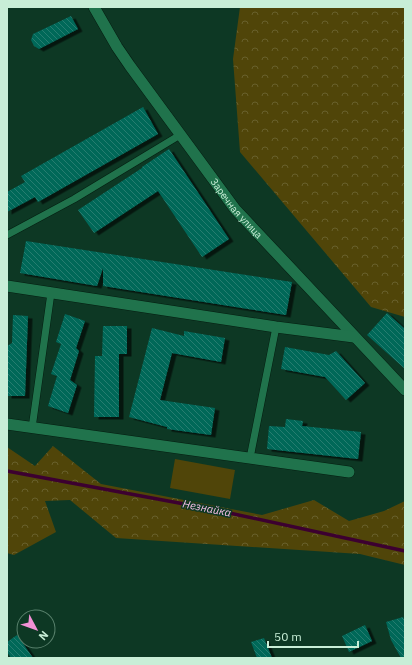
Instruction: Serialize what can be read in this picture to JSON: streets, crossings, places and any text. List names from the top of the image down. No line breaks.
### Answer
{"streets":{"street":["Заречная улица"]},"water":["Незнайка"],"scale_bar":"50 m","north":"bottom right"}
